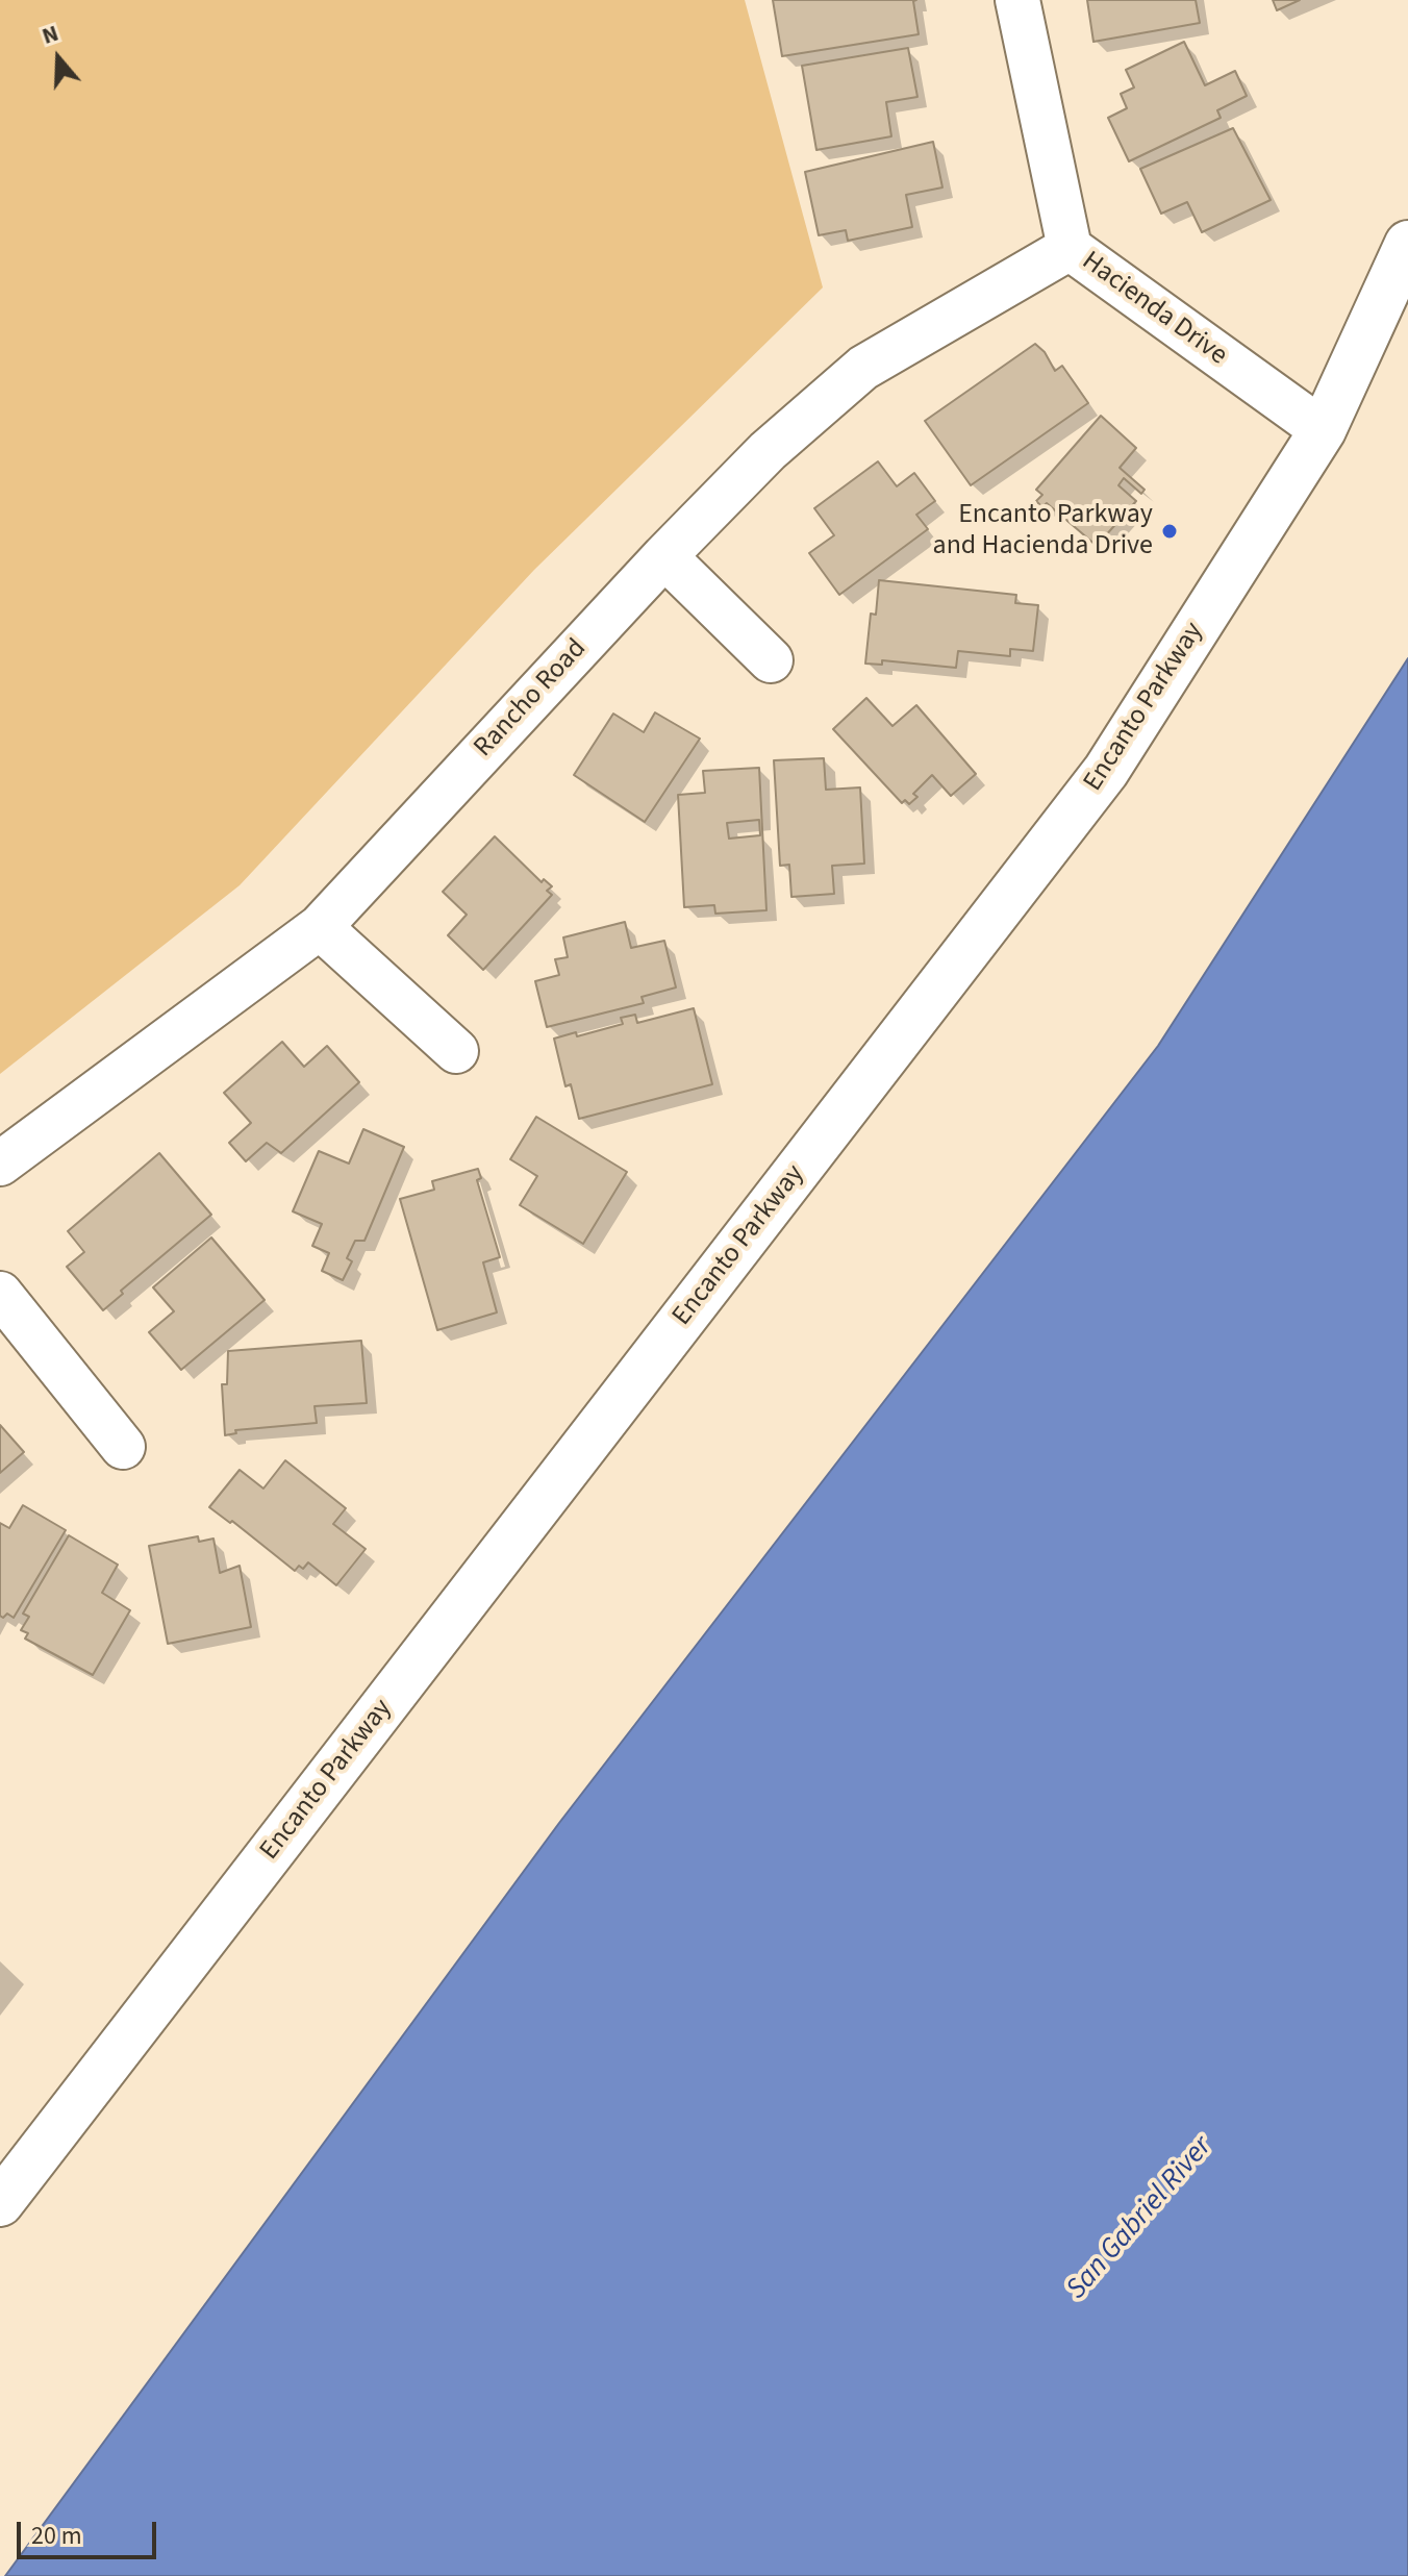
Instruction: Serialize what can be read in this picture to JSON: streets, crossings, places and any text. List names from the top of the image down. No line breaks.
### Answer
{"streets":{"street":["Hacienda Drive","Rancho Road","Encanto Parkway"]},"crossings":[["Hacienda Drive","Rancho Road"],["Hacienda Drive","Encanto Parkway"]],"water":["San Gabriel River"],"places":["Encanto Parkway and Hacienda Drive"],"scale_bar":"20 m","north":"top"}
